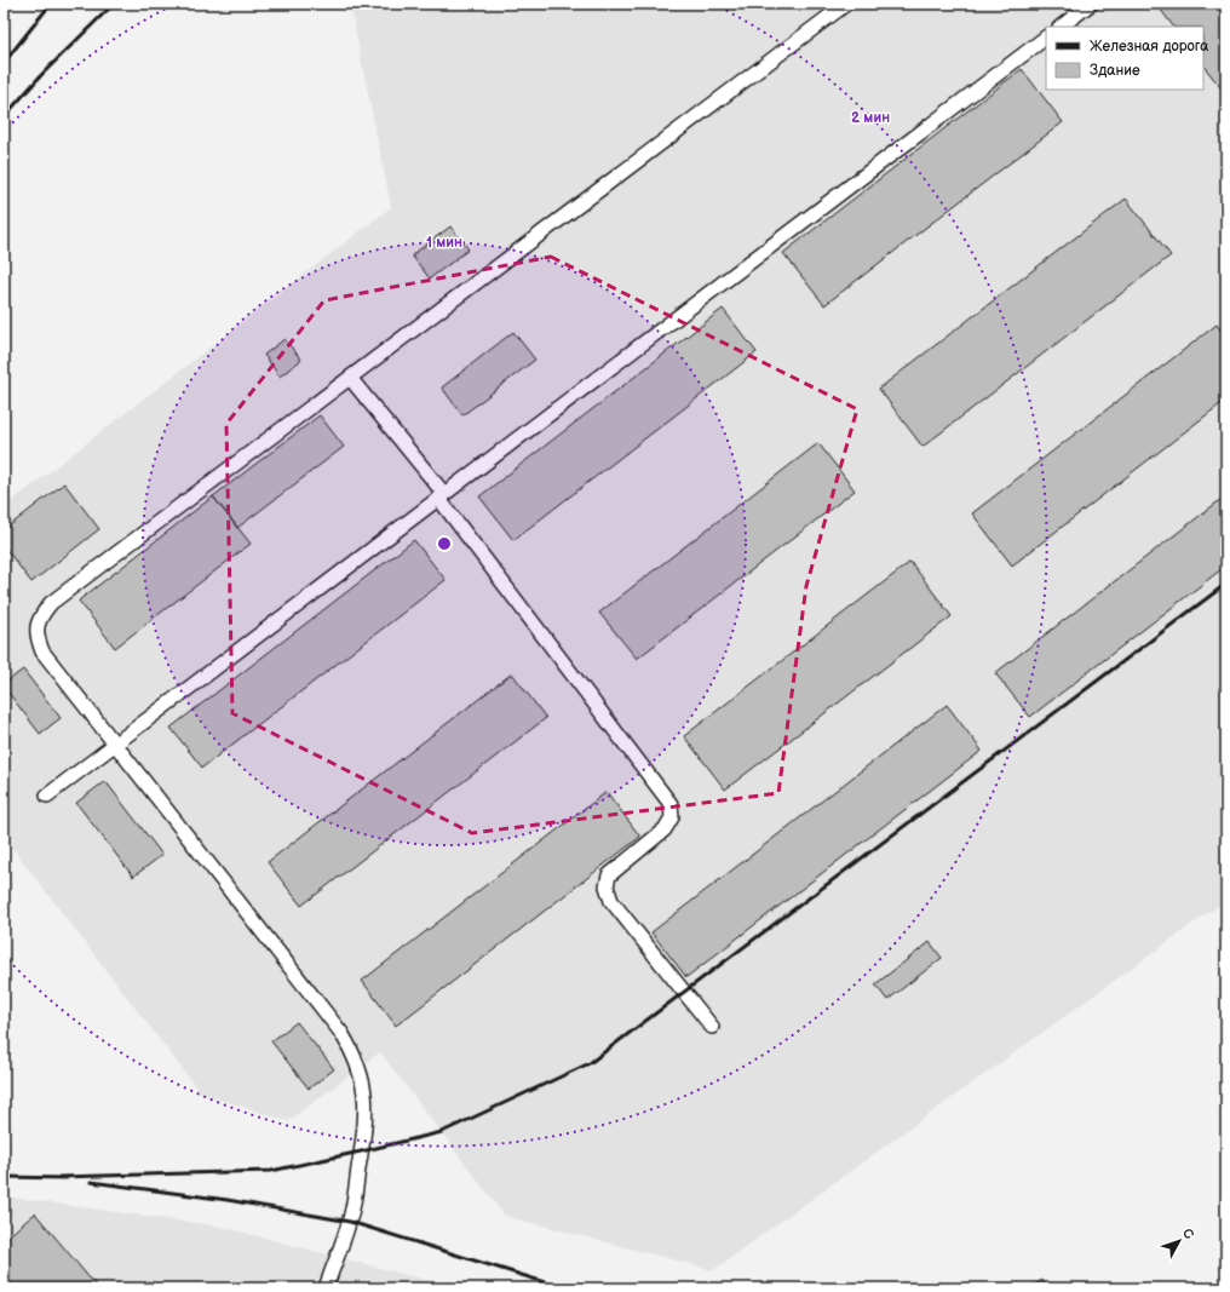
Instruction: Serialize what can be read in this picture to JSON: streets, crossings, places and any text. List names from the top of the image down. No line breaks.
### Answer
{"legend":["Железная дорога","Здание"],"north":"top right","rings":["2 мин","1 мин"]}
